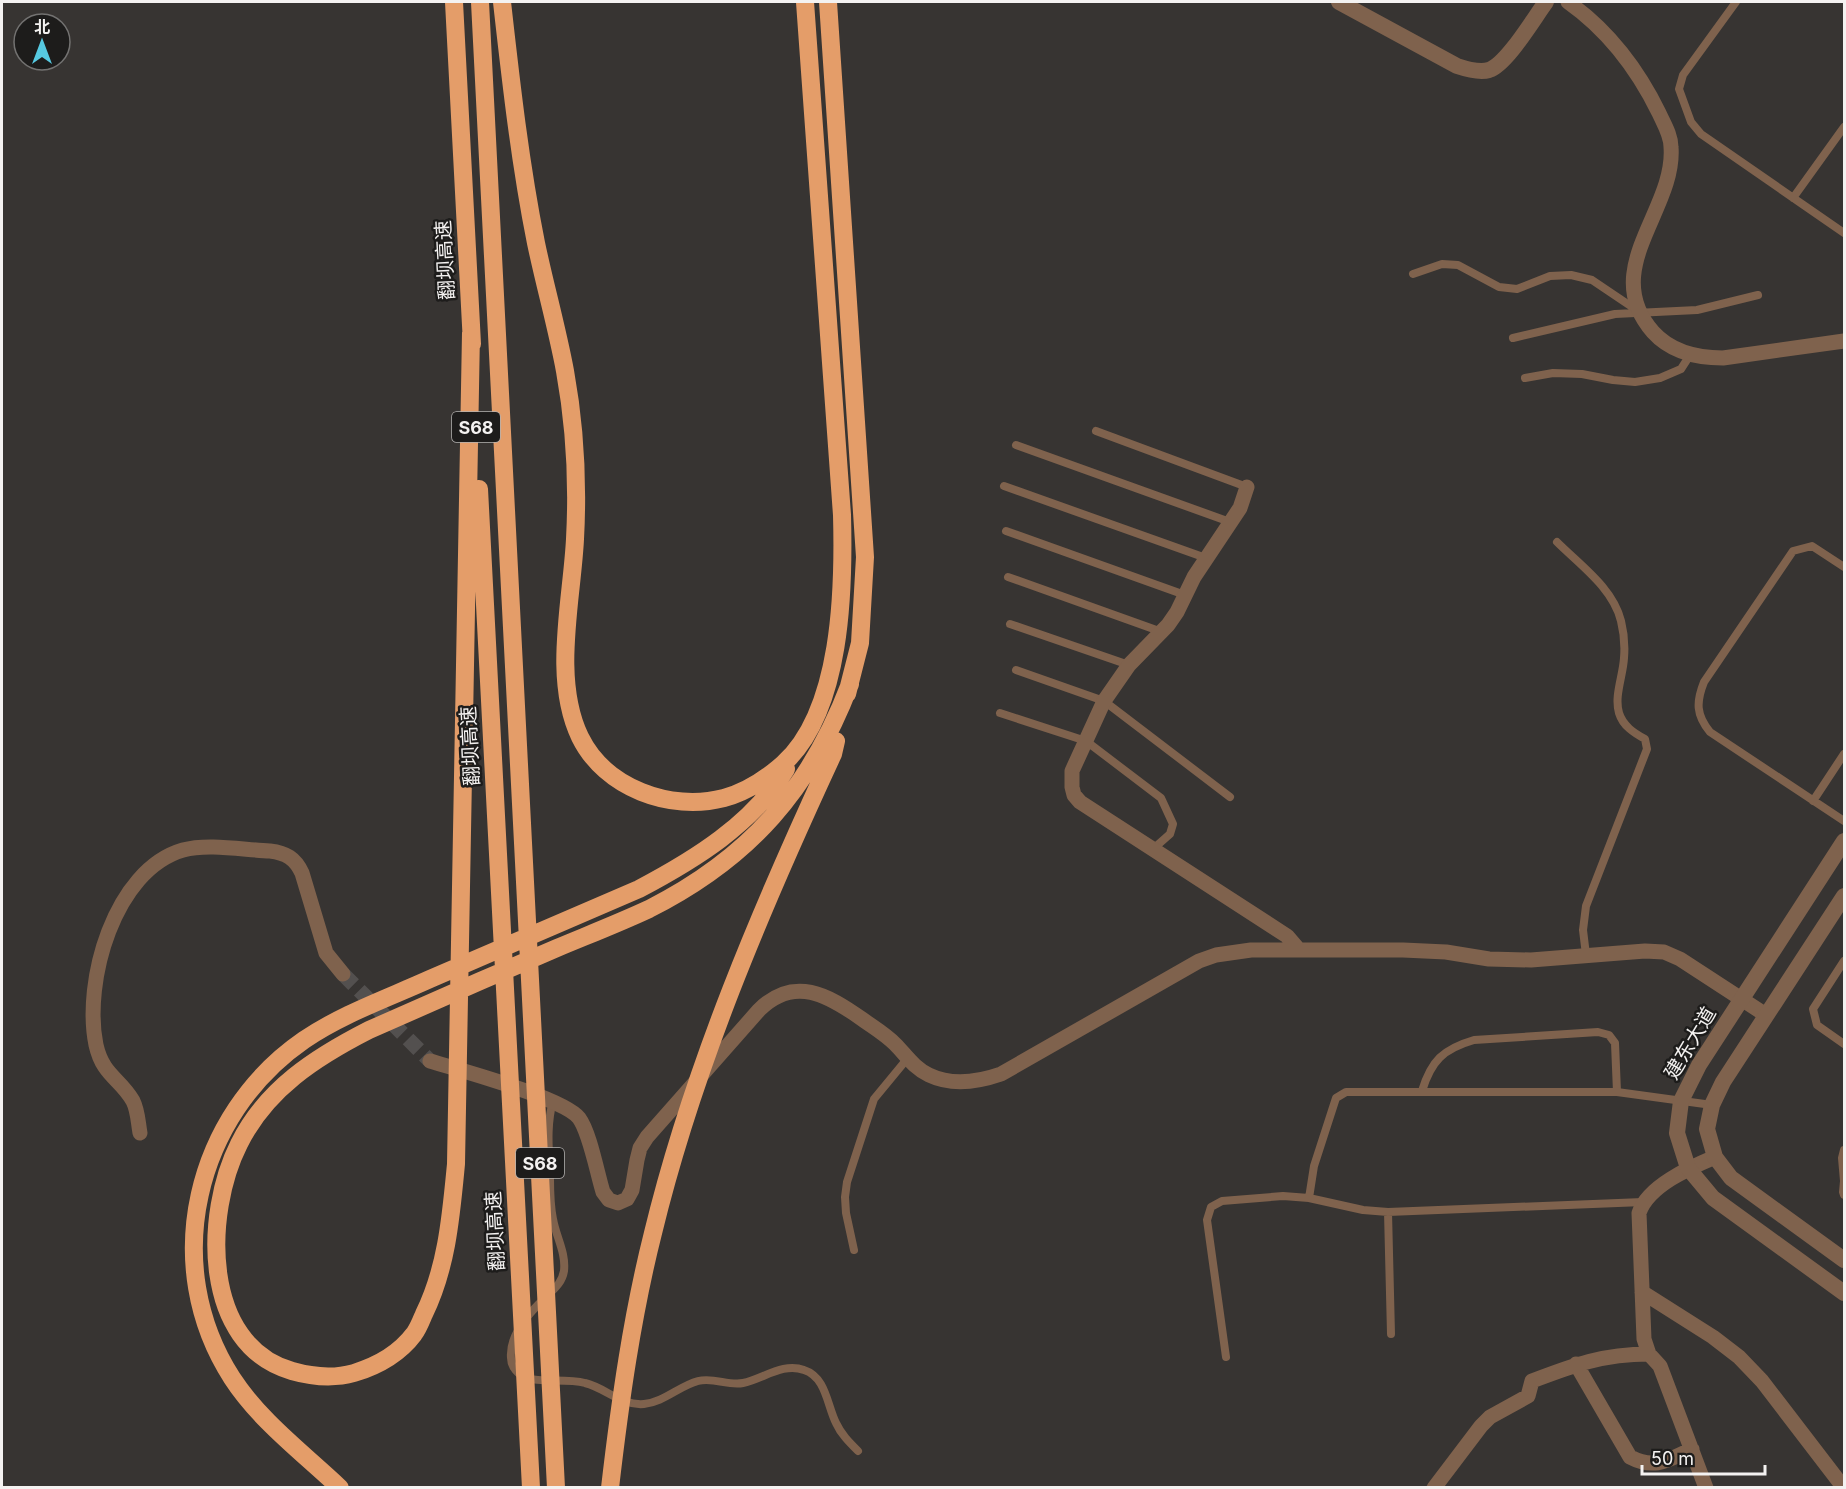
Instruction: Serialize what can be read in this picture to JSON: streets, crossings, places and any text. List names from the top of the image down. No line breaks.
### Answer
{"streets":{"highway":["翻坝高速","S68"],"street":["建东大道"]},"scale_bar":"50 m","north":"top"}
